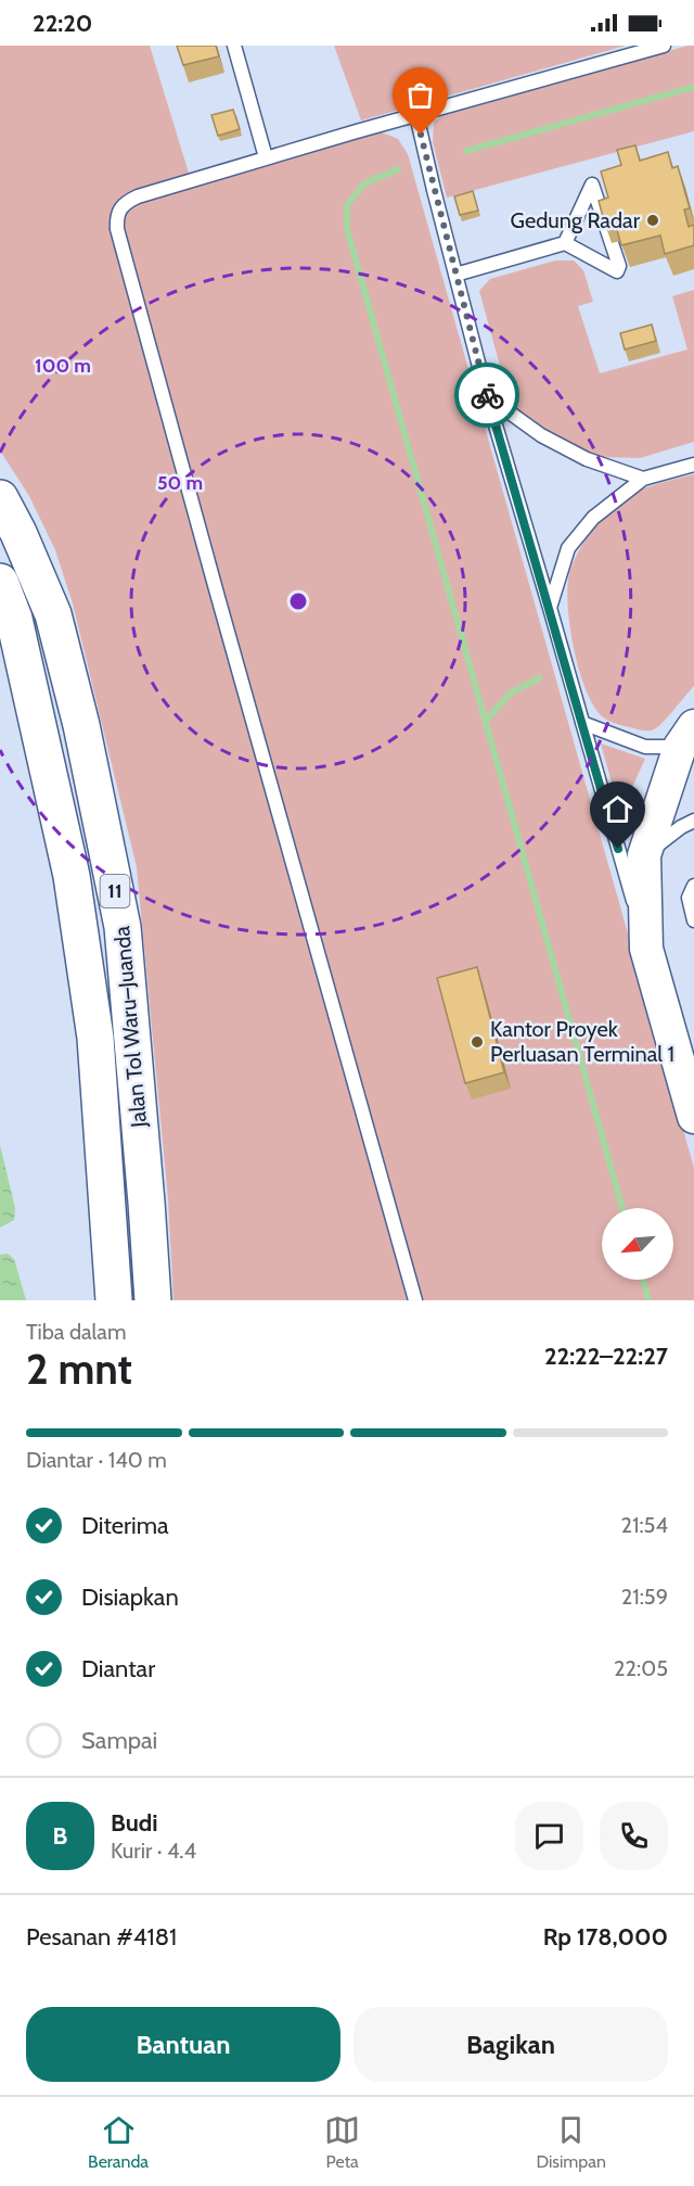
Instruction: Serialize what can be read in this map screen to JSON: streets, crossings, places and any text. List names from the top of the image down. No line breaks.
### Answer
{"streets":{"highway":["11","Jalan Tol Waru–Juanda"]},"places":["Gedung Radar","Kantor Proyek Perluasan Terminal 1"],"north":"bottom left","page":{"status":"22:20","heading":["2 mnt","Tiba dalam","22:22–22:27"],"panel":["Budi","Kurir · 4.4","Pesanan #4181","Rp 178,000"],"bar":"Diantar · 140 m","list":[["Diterima","21:54"],["Disiapkan","21:59"],["Diantar","22:05"],"Sampai"],"round":"B","buttons":["Bantuan","Bagikan"],"tabs":["Beranda","Peta","Disimpan"]},"rings":["100 m","50 m"]}
